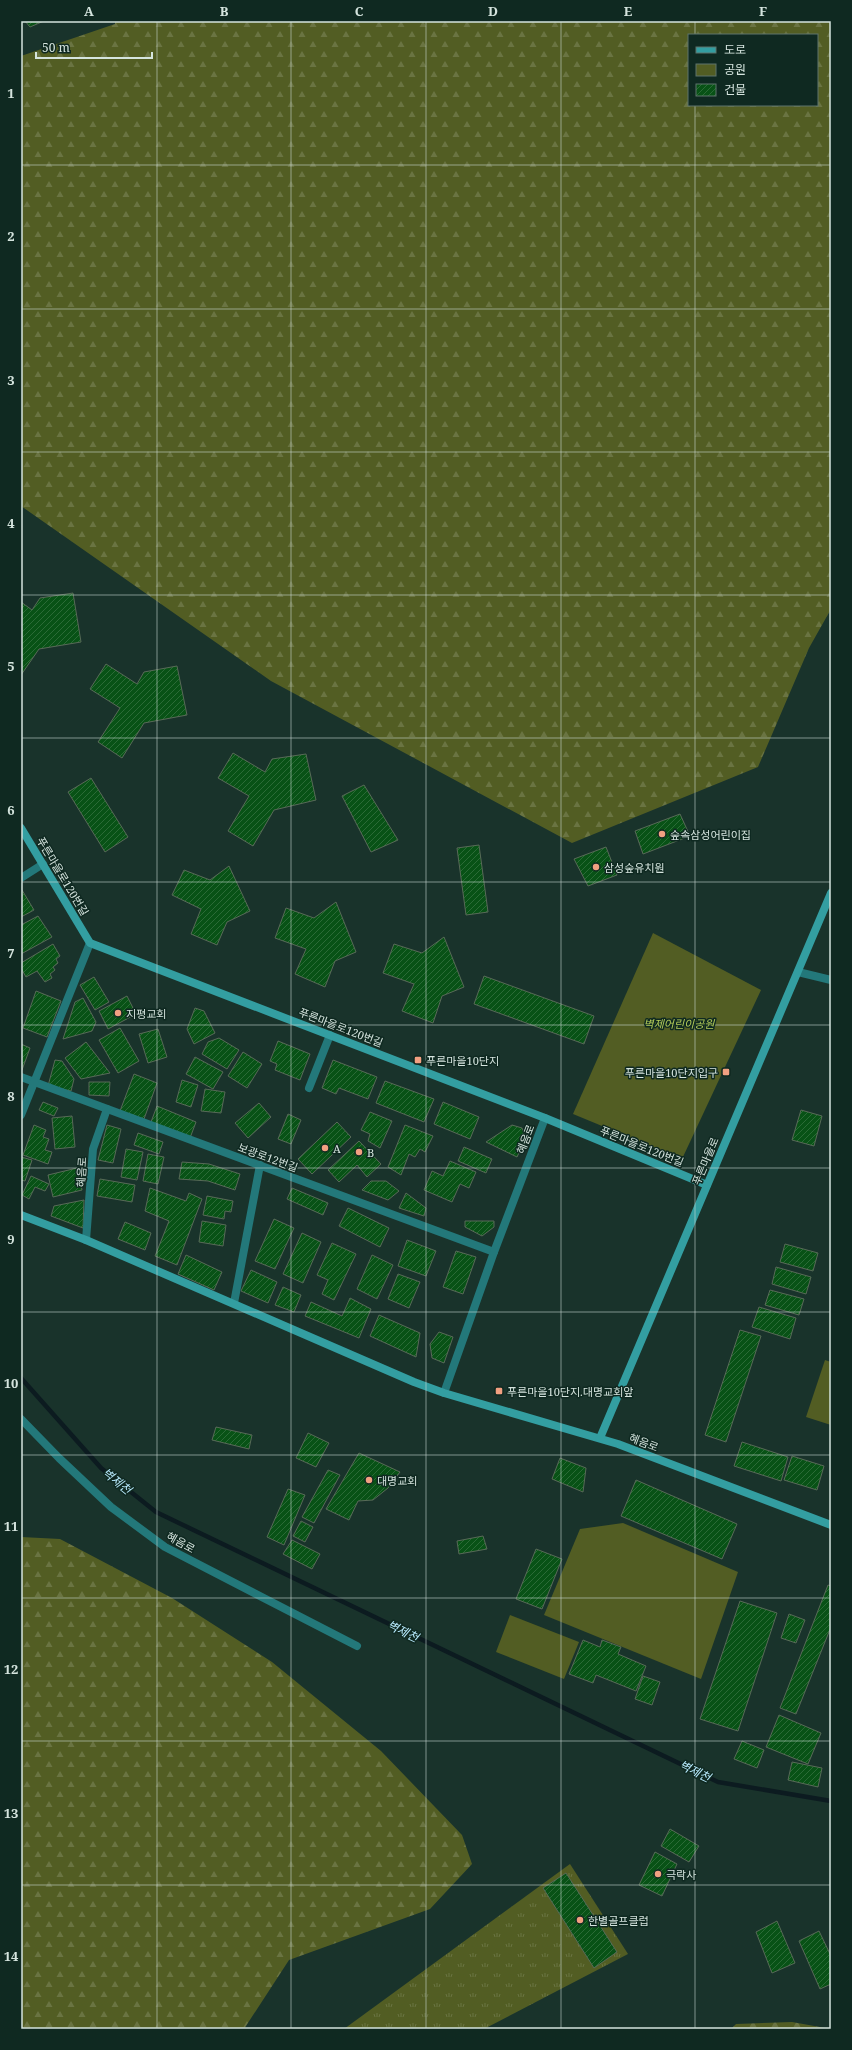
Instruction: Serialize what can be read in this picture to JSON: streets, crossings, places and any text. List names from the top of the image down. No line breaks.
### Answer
{"streets":{"main road":["푸른마을로120번길","혜음로","푸른마을로"],"street":["보광로12번길"]},"crossings":[["푸른마을로120번길","혜음로"],["푸른마을로120번길","푸른마을로"],["혜음로","보광로12번길"],["혜음로","푸른마을로"]],"water":["벽제천"],"parks":["벽제어린이공원"],"places":{"other":["숲속삼성어린이집","삼성숲유치원","지평교회","A","B","대명교회","극락사","한별골프클럽"],"transit":["푸른마을10단지","푸른마을10단지입구","푸른마을10단지.대명교회앞"]},"legend":["도로","공원","건물"],"scale_bar":"50 m","grid":{"columns":["A","B","C","D","E","F"],"rows":["1","2","3","4","5","6","7","8","9","10","11","12","13","14"]}}
